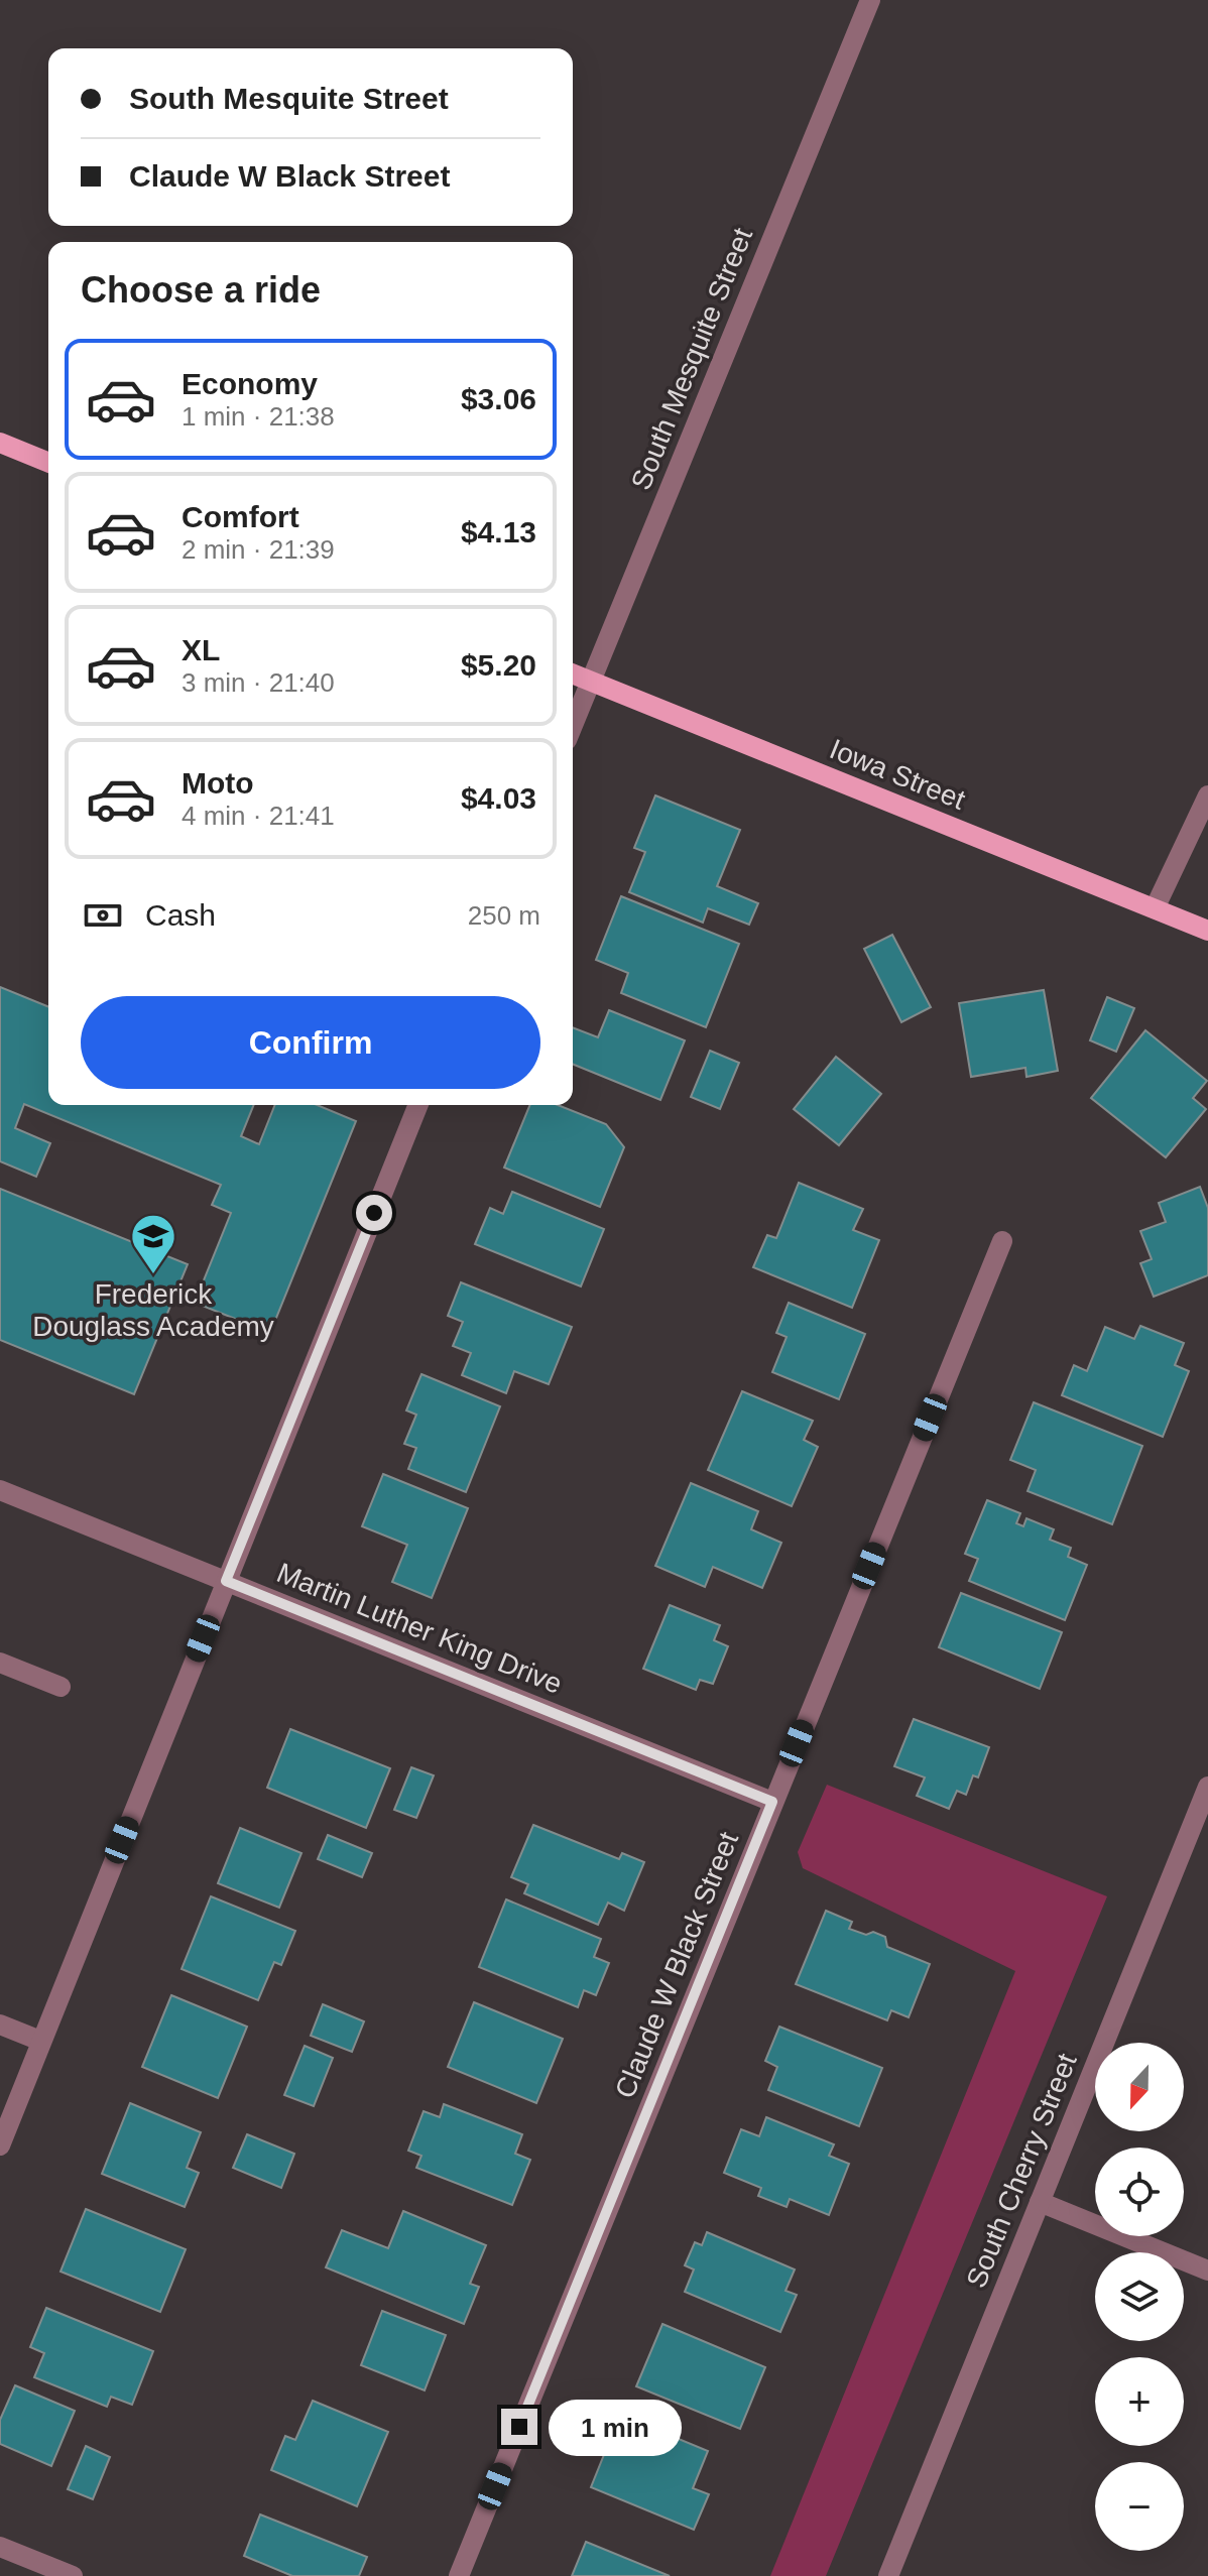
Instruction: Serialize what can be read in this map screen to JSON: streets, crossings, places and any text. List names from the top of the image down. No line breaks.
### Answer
{"streets":{"main road":["Iowa Street"],"street":["South Mesquite Street","Martin Luther King Drive","Claude W Black Street","South Cherry Street"]},"crossings":[["South Mesquite Street","Iowa Street"],["Martin Luther King Drive","Claude W Black Street"]],"places":{"school or university":["Frederick Douglass Academy"]},"north":"bottom","page":{"banner":["South Mesquite Street","Claude W Black Street"],"heading":"Choose a ride","list":[{"name":"Economy","note":"1 min · 21:38","value":"$3.06"},{"name":"Comfort","note":"2 min · 21:39","value":"$4.13"},{"name":"XL","note":"3 min · 21:40","value":"$5.20"},{"name":"Moto","note":"4 min · 21:41","value":"$4.03"}],"pay":["Cash","250 m"],"buttons":"Confirm","map_buttons":["+","−"],"bubble":"1 min"}}
